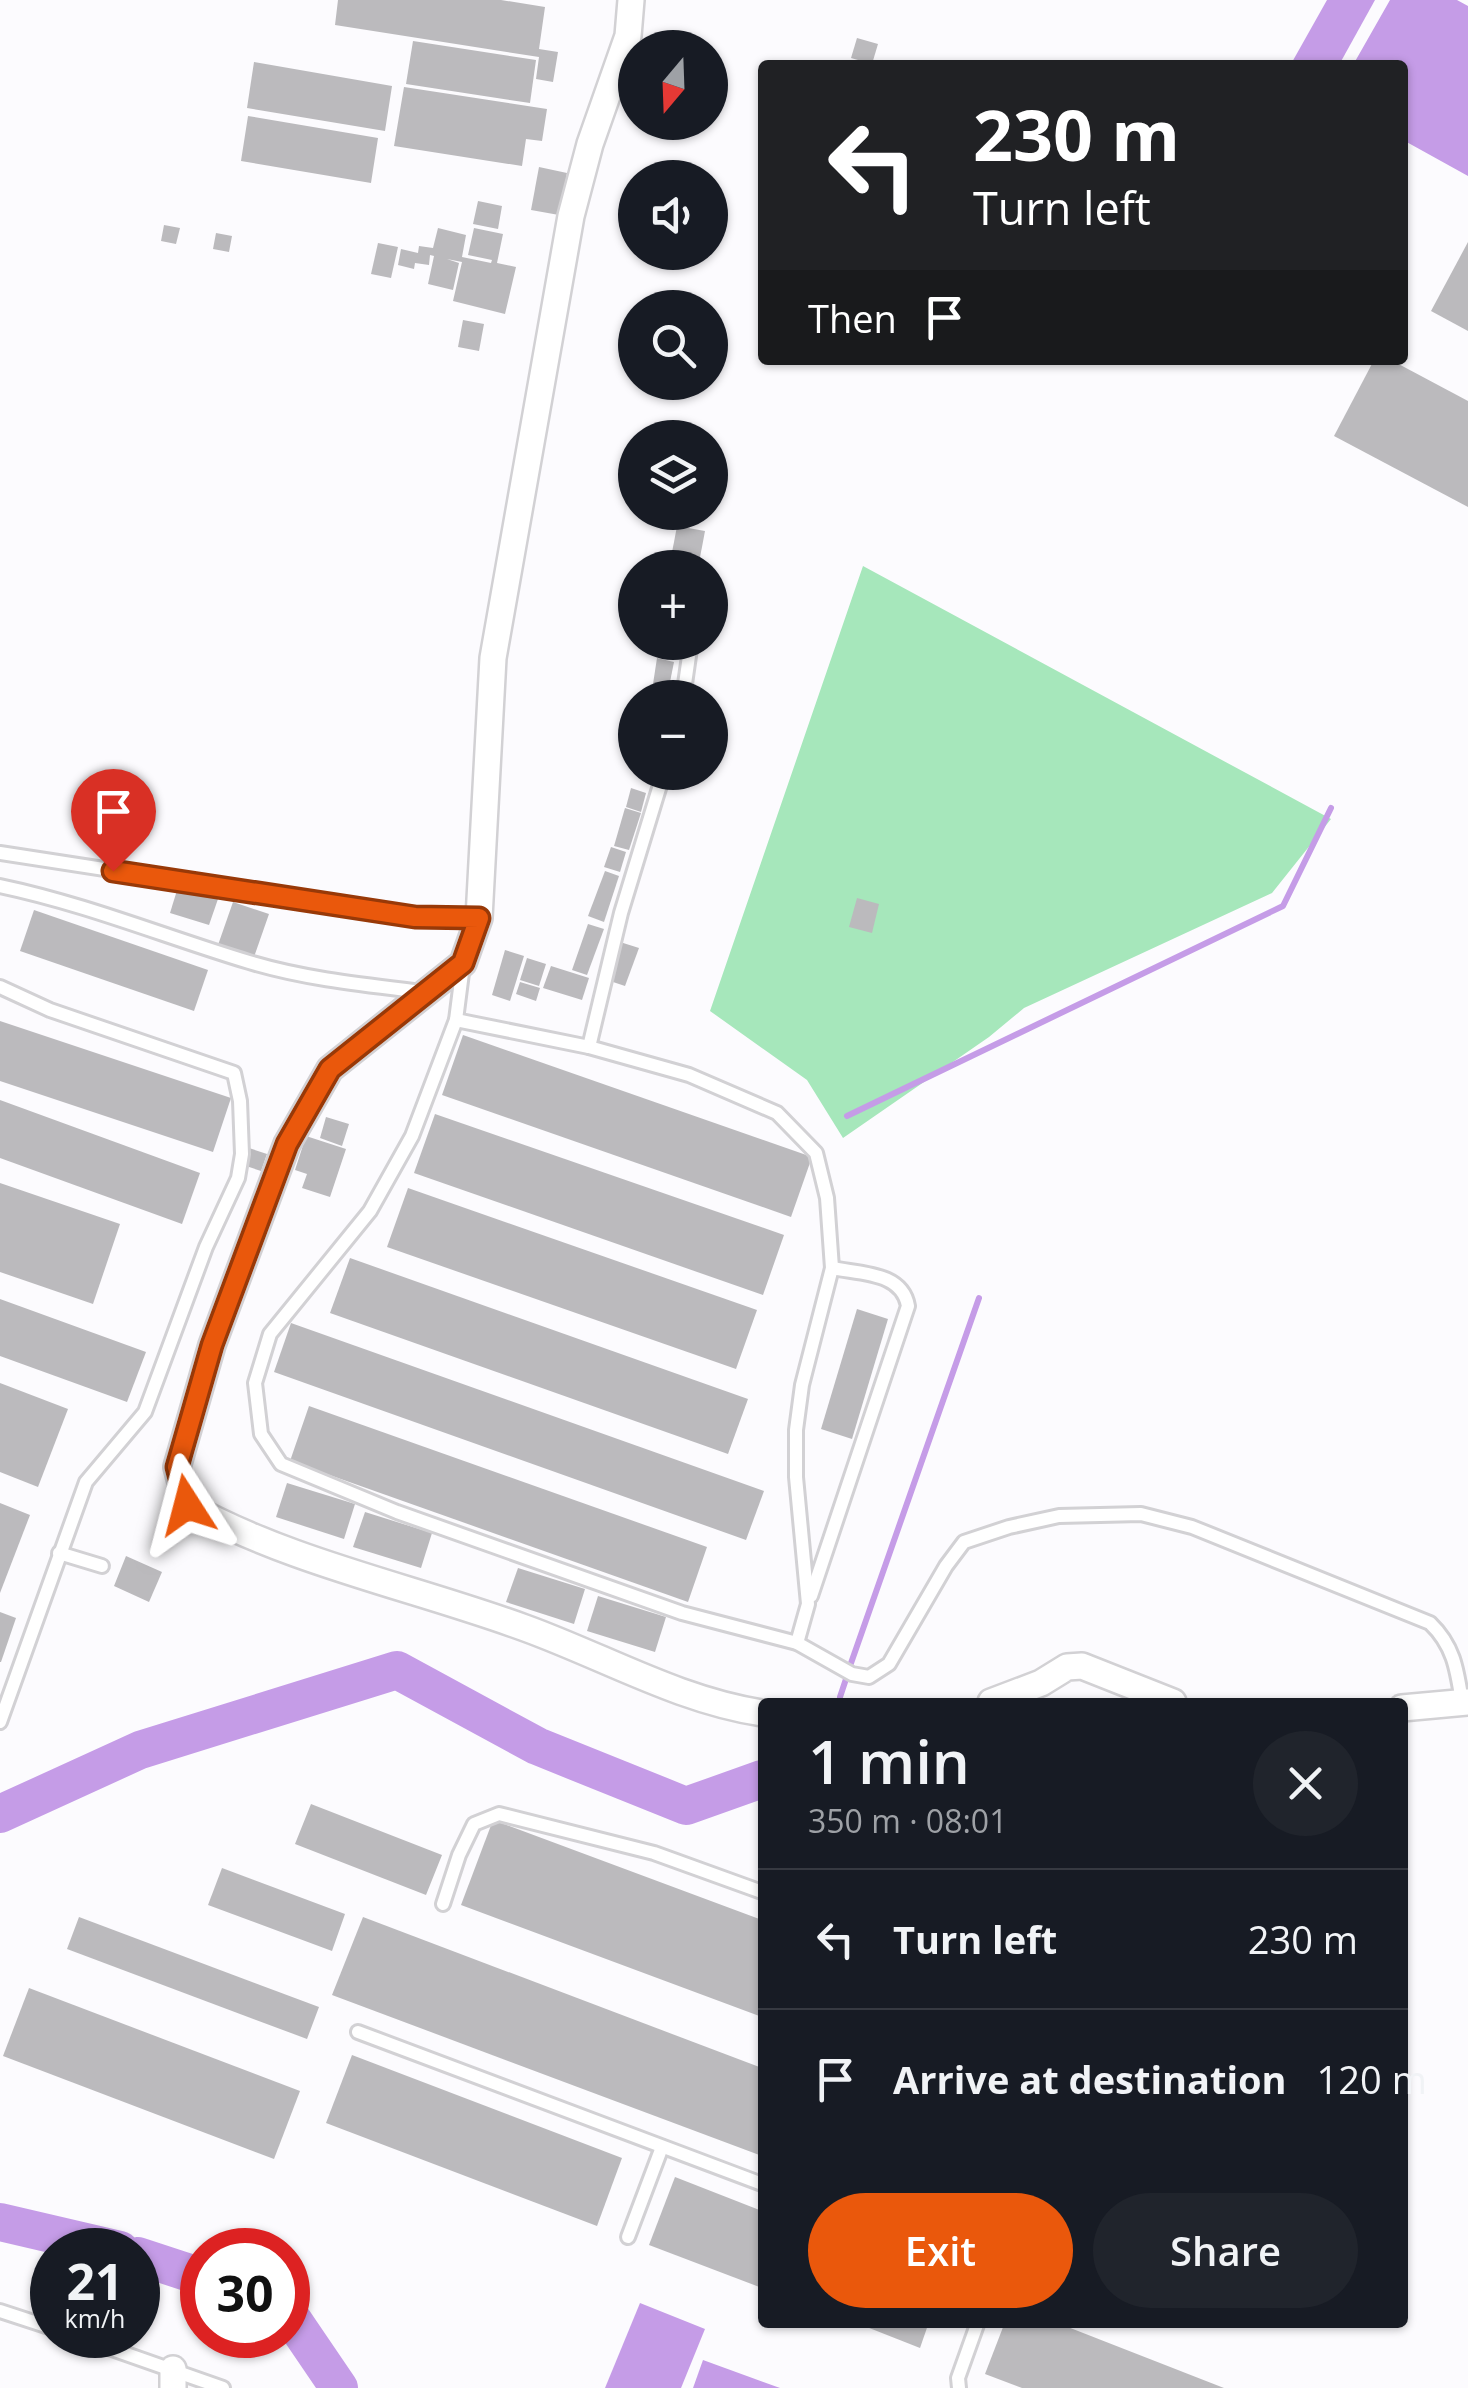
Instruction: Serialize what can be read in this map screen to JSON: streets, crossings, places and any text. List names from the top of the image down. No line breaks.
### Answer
{"north":"bottom","page":{"map_buttons":["+","−"],"turn":["230 m","Turn left"],"then":"Then","heading":["1 min","350 m · 08:01"],"list":[{"name":"Turn left","value":"230 m"},{"name":"Arrive at destination","value":"120 m"}],"buttons":["Exit","Share"],"speed":"21 km/h","limit":"30"}}
